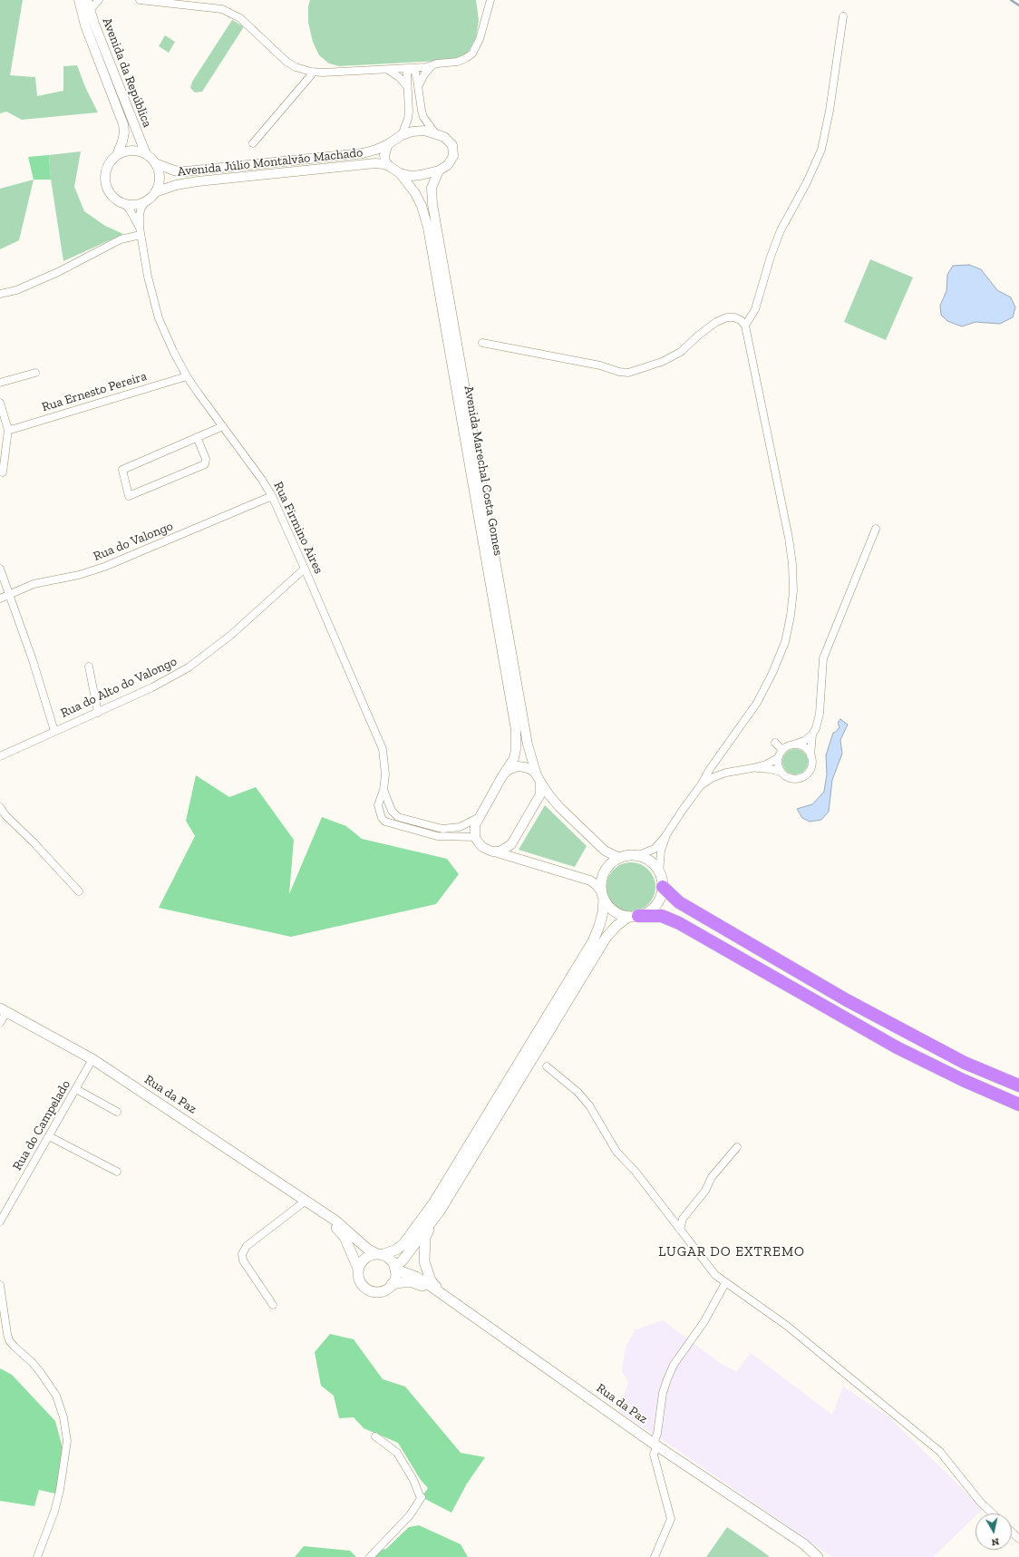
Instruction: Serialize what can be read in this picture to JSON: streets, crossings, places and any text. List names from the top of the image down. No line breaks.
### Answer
{"streets":{"main road":["Rua da Paz"],"street":["Avenida da República","Avenida Júlio Montalvão Machado","Rua Ernesto Pereira","Avenida Marechal Costa Gomes","Rua Firmino Aires","Rua do Valongo","Rua do Alto do Valongo","Rua do Campelado"]},"crossings":[["Avenida da República","Avenida Júlio Montalvão Machado"],["Avenida Júlio Montalvão Machado","Avenida Marechal Costa Gomes"],["Rua Ernesto Pereira","Rua Firmino Aires"],["Rua Firmino Aires","Rua do Valongo"],["Rua Firmino Aires","Rua do Alto do Valongo"],["Rua da Paz","Rua do Campelado"]],"districts":["LUGAR DO EXTREMO"],"north":"bottom"}
